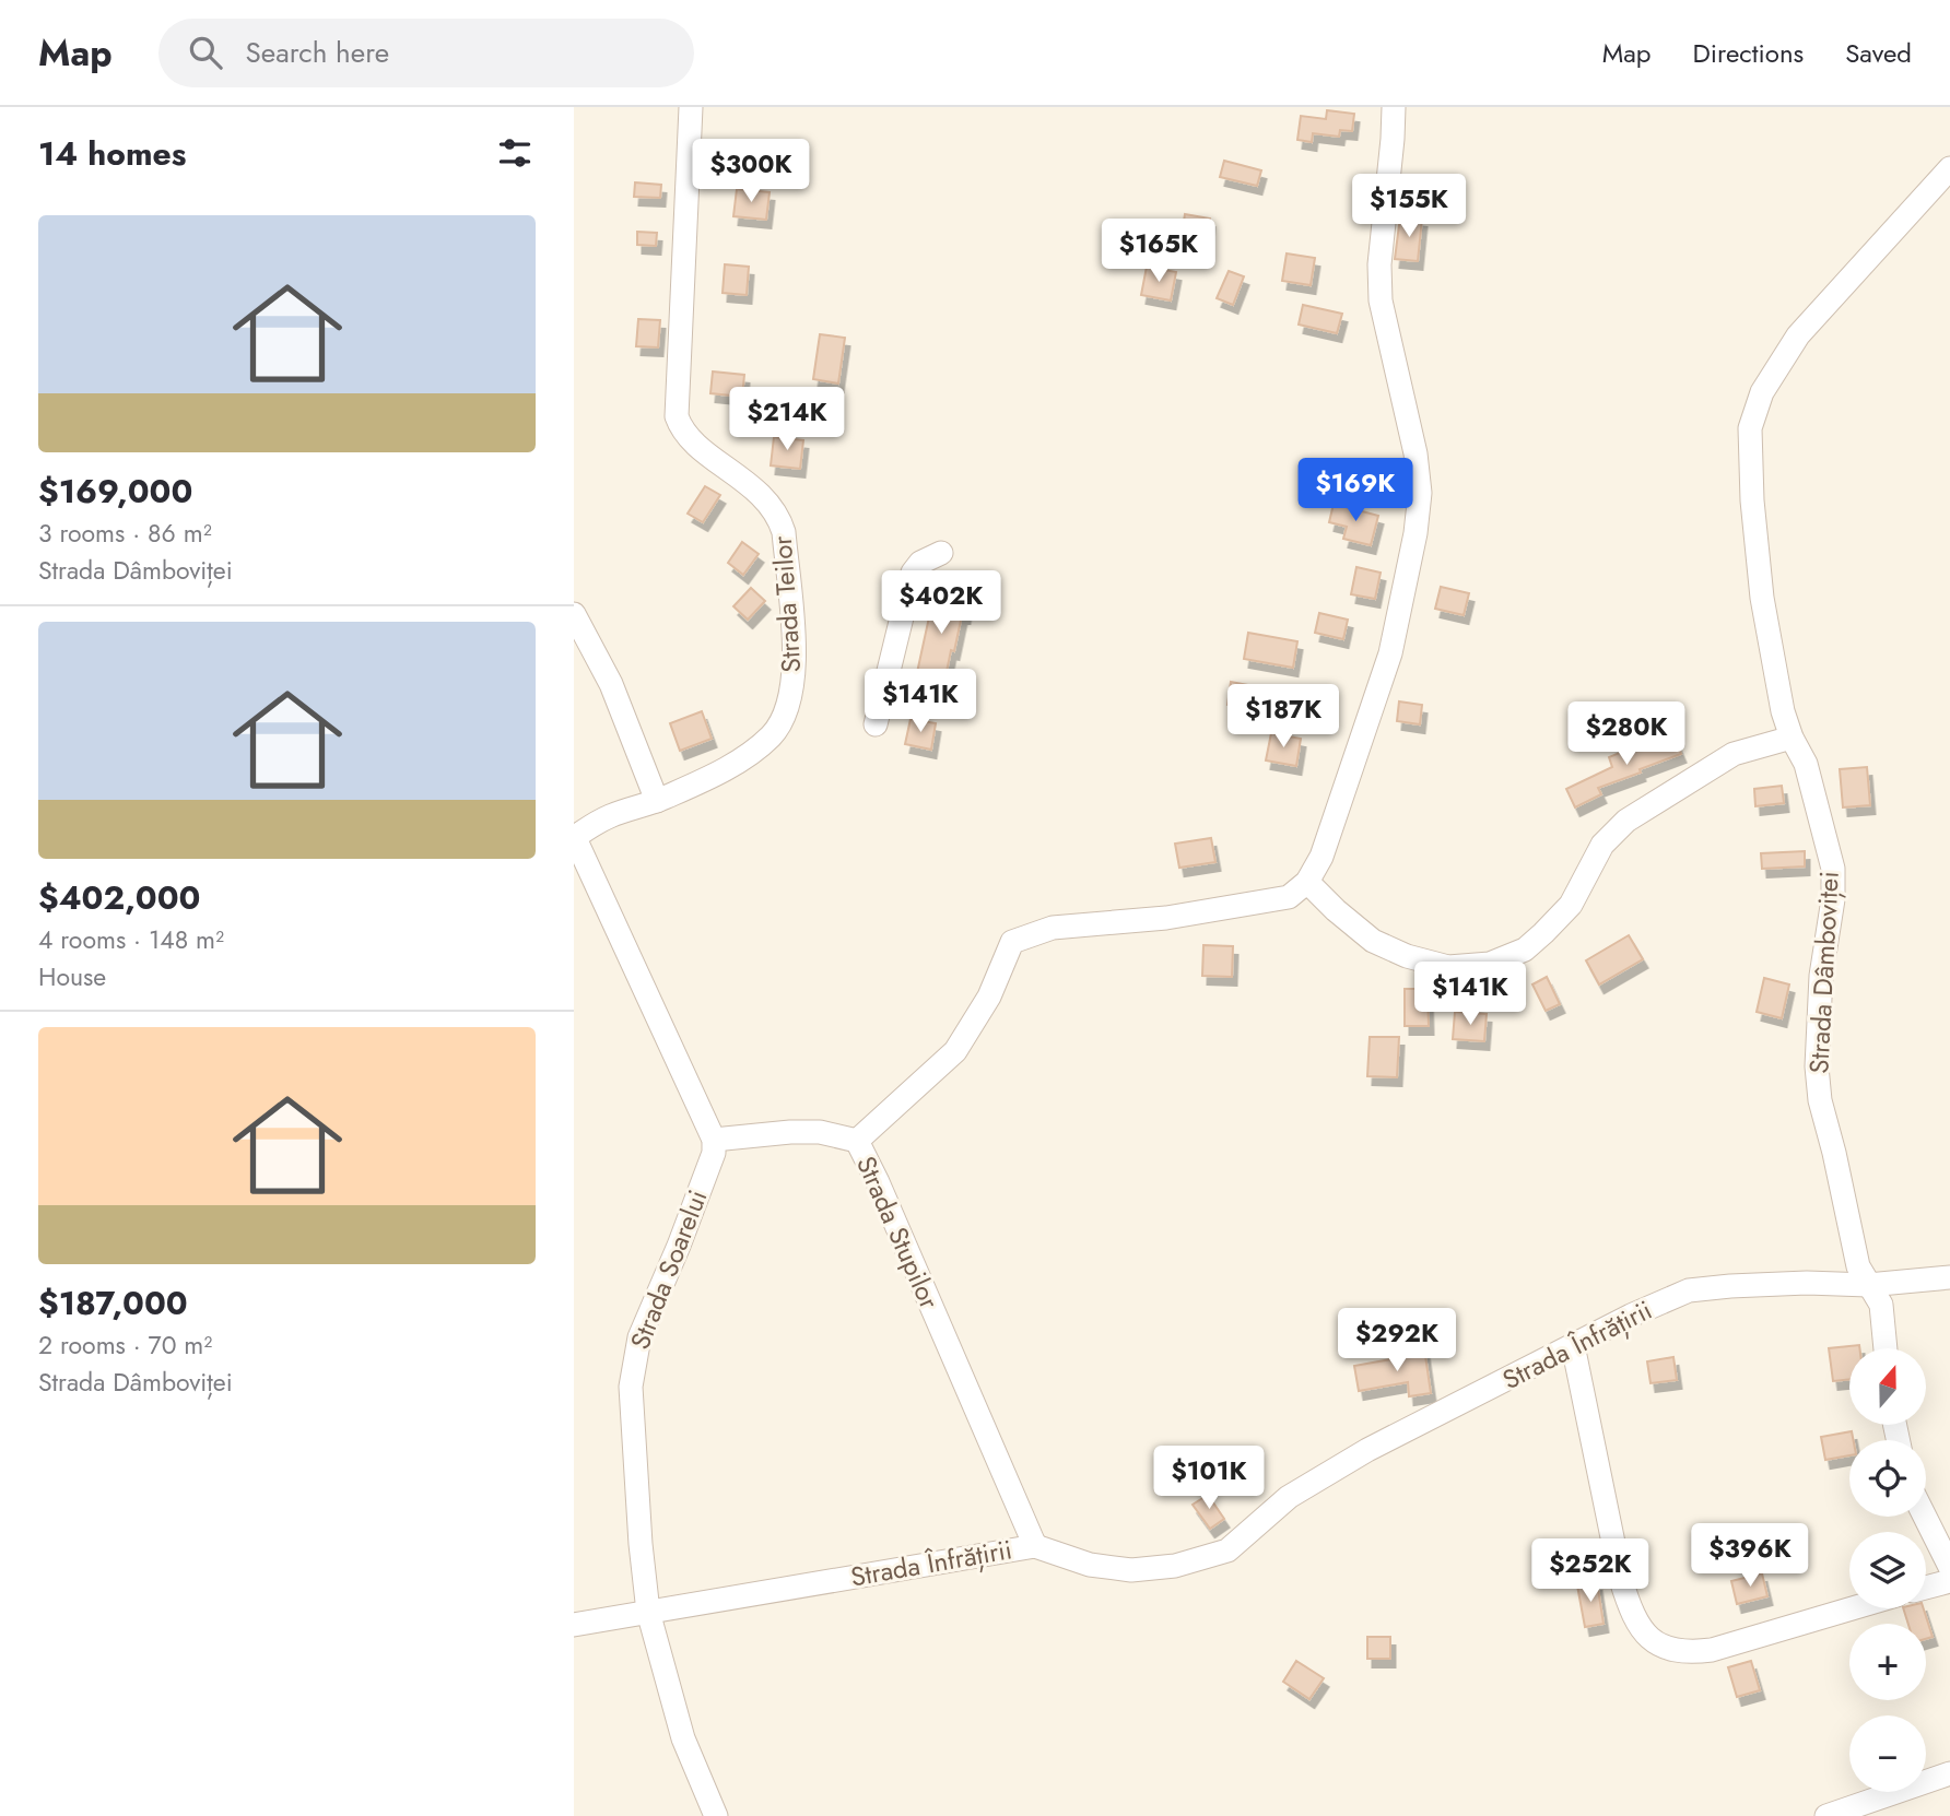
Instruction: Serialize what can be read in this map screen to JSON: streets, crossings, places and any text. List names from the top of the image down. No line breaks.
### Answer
{"streets":{"street":["Strada Teilor","Strada Dâmboviței","Strada Stupilor","Strada Soarelui","Strada Înfrățirii"]},"crossings":[["Strada Dâmboviței","Strada Înfrățirii"],["Strada Stupilor","Strada Înfrățirii"],["Strada Soarelui","Strada Înfrățirii"]],"north":"top","page":{"header":"Map","search":"Search here","nav":["Map","Directions","Saved"],"heading":"14 homes","price":["$300K","$155K","$165K","$214K","$169K","$402K","$141K","$187K","$280K","$141K","$292K","$101K","$396K","$252K"],"list":[{"name":"$169,000","note":"3 rooms · 86 m² · Strada Dâmboviței"},{"name":"$402,000","note":"4 rooms · 148 m² · House"},{"name":"$187,000","note":"2 rooms · 70 m² · Strada Dâmboviței"}],"map_buttons":["+","−"]}}
